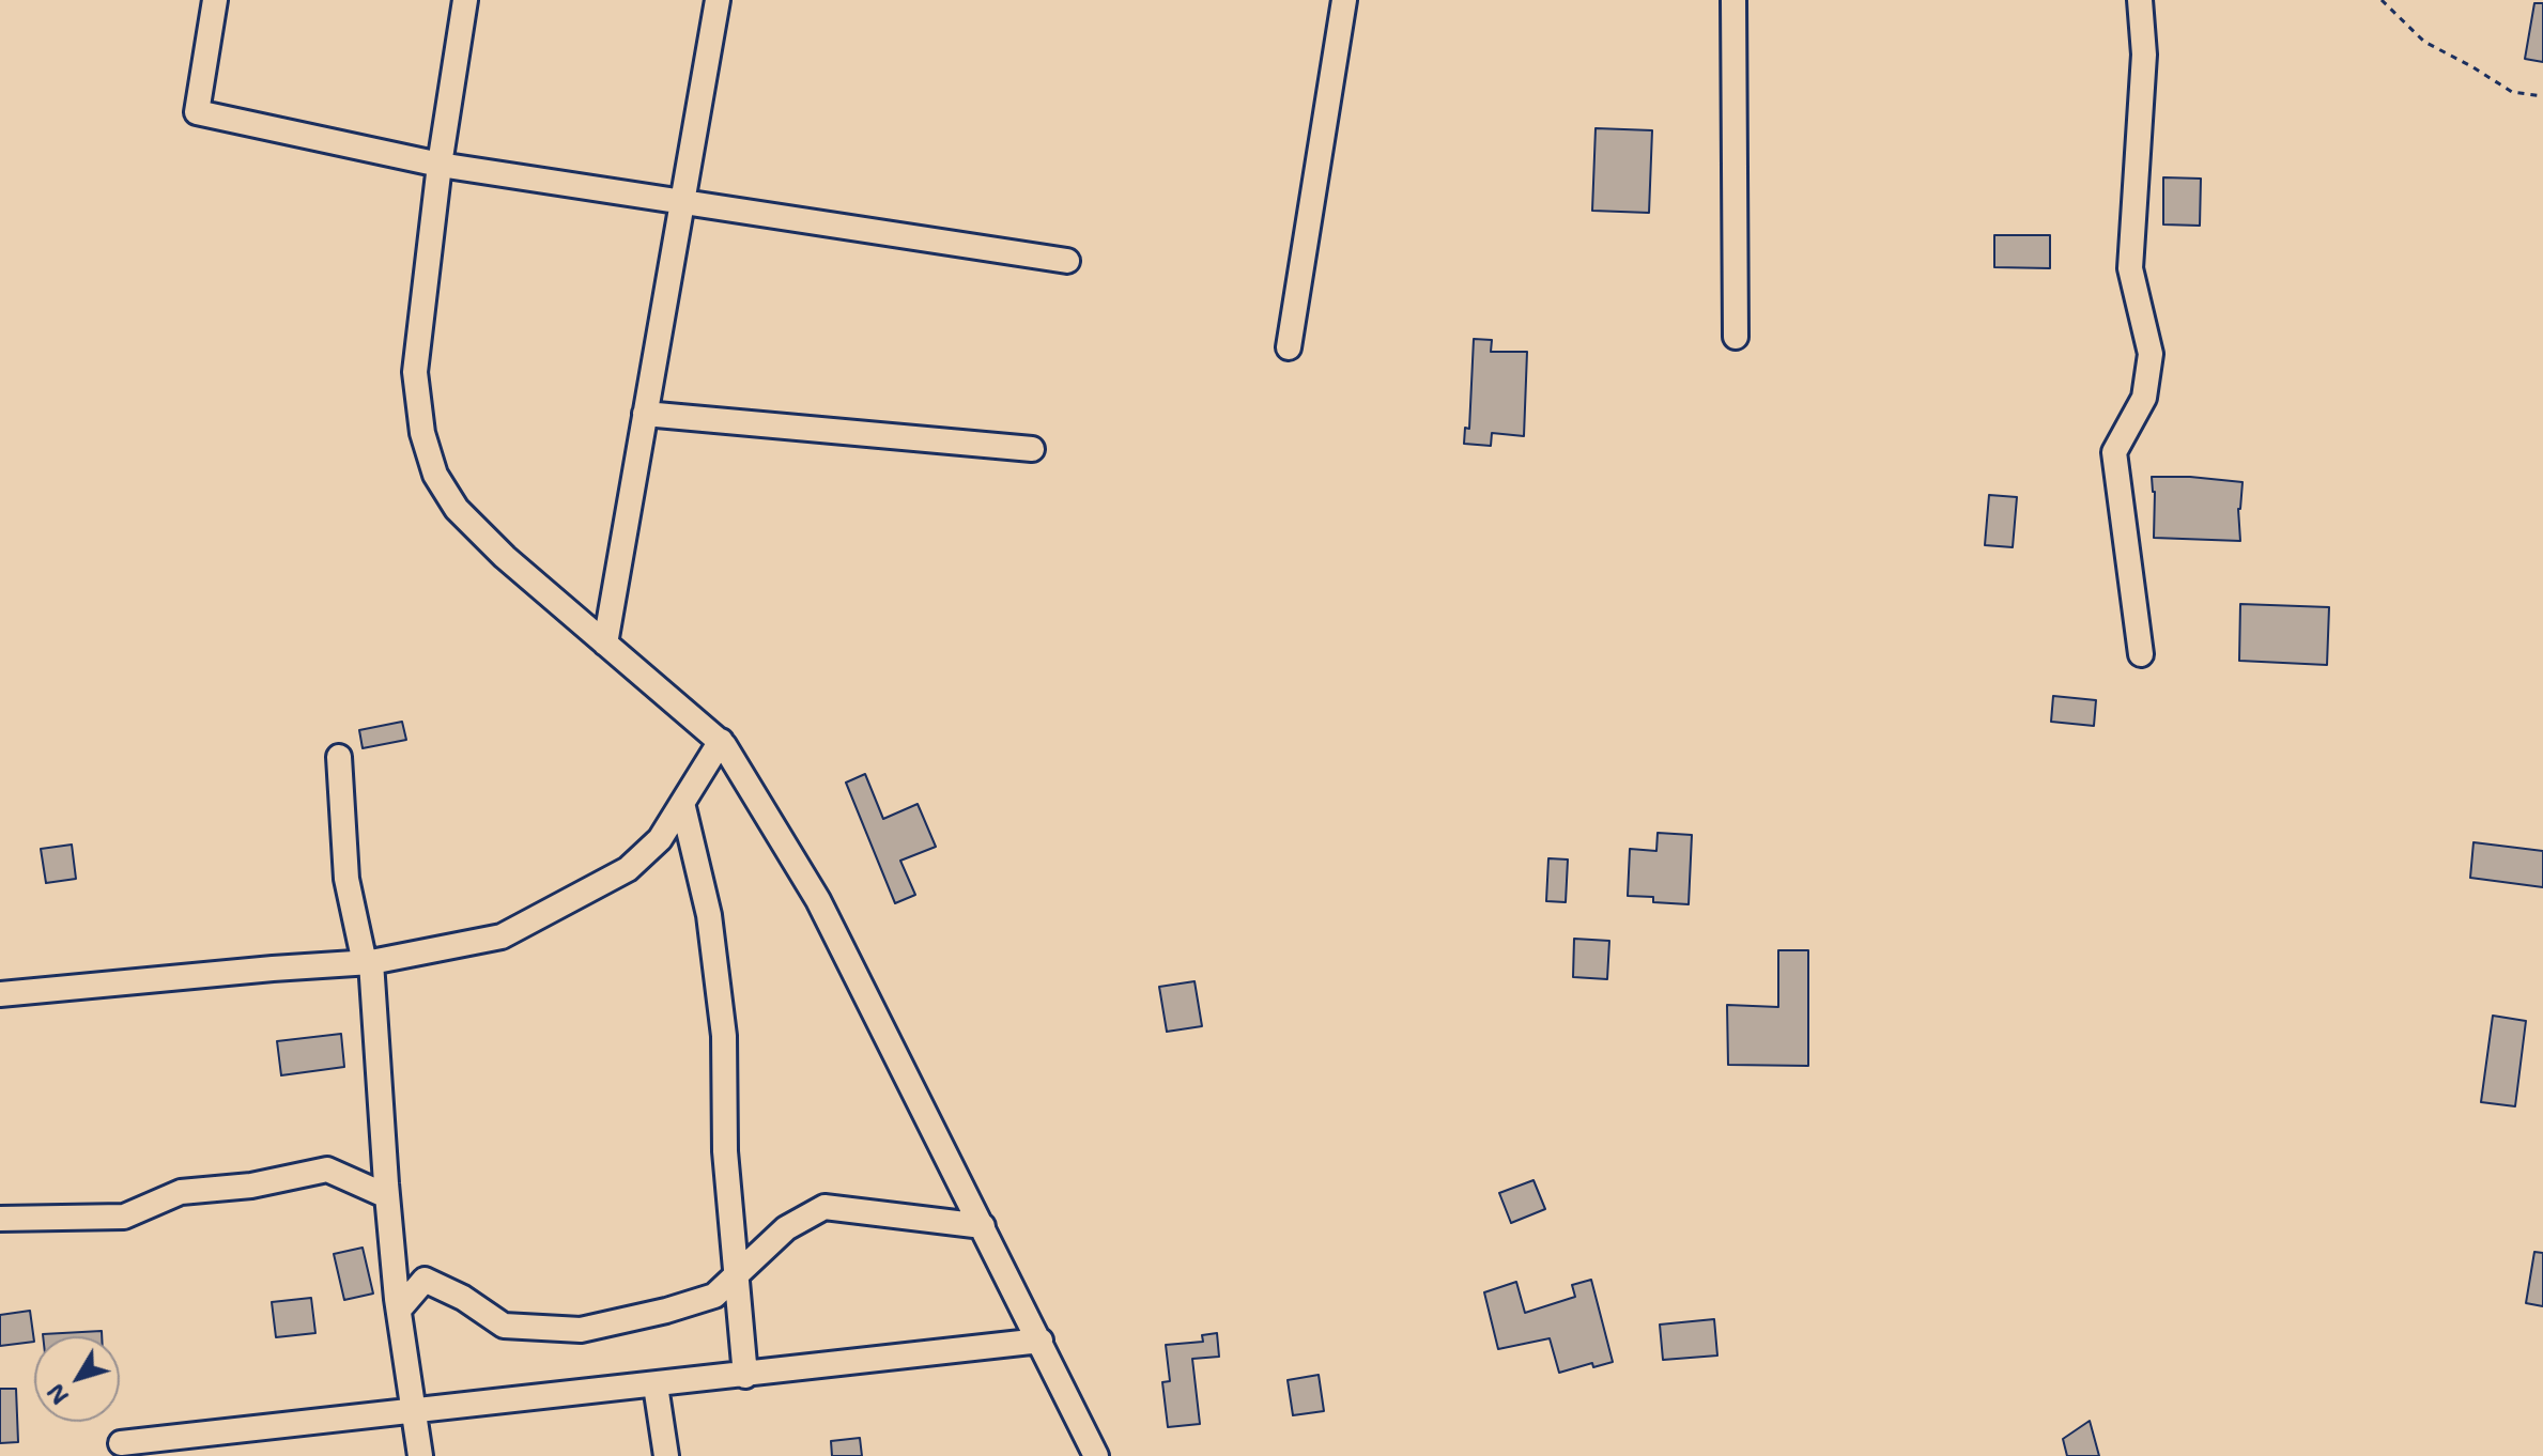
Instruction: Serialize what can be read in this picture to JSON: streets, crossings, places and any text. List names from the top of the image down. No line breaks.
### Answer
{"north":"bottom left"}
